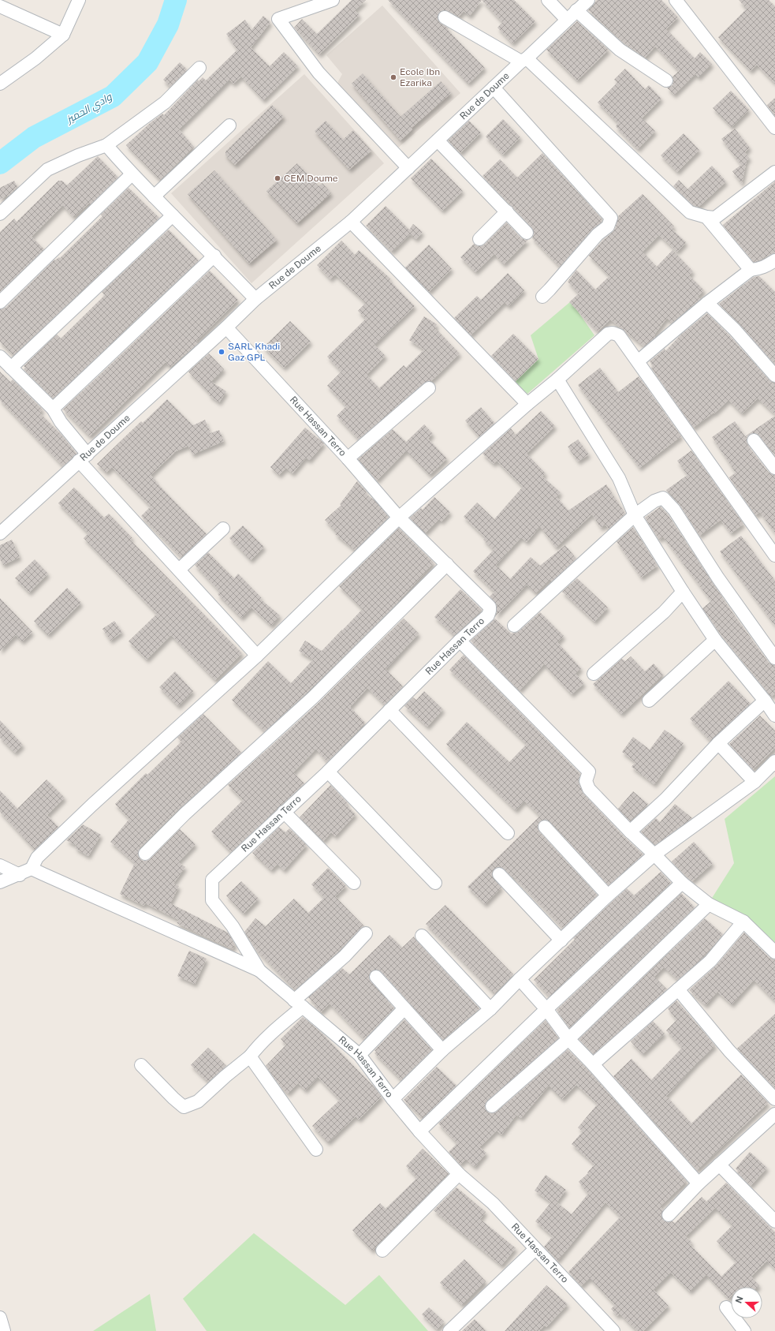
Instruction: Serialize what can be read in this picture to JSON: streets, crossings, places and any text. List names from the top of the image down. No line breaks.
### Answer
{"streets":{"street":["Rue de Doume","Rue Hassan Terro"]},"crossings":[["Rue de Doume","Rue Hassan Terro"]],"water":["وادي الحميز"],"places":["Ecole Ibn Ezarika","CEM Doume","SARL Khadi Gaz GPL"],"north":"left"}
